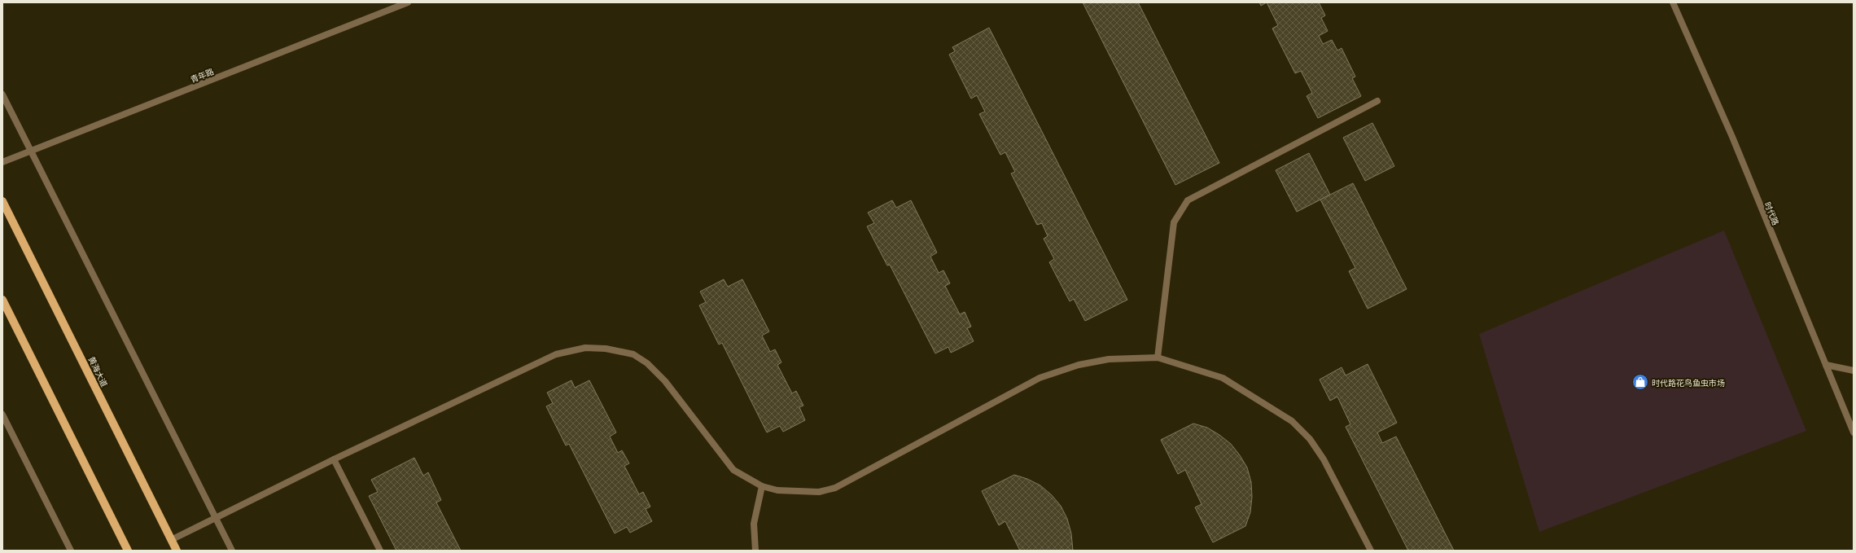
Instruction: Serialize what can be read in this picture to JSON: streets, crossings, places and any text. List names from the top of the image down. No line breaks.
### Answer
{"streets":{"main road":["黄海大道"],"street":["青年路","时代路"]},"places":{"shop":["时代路花鸟鱼虫市场"]}}
